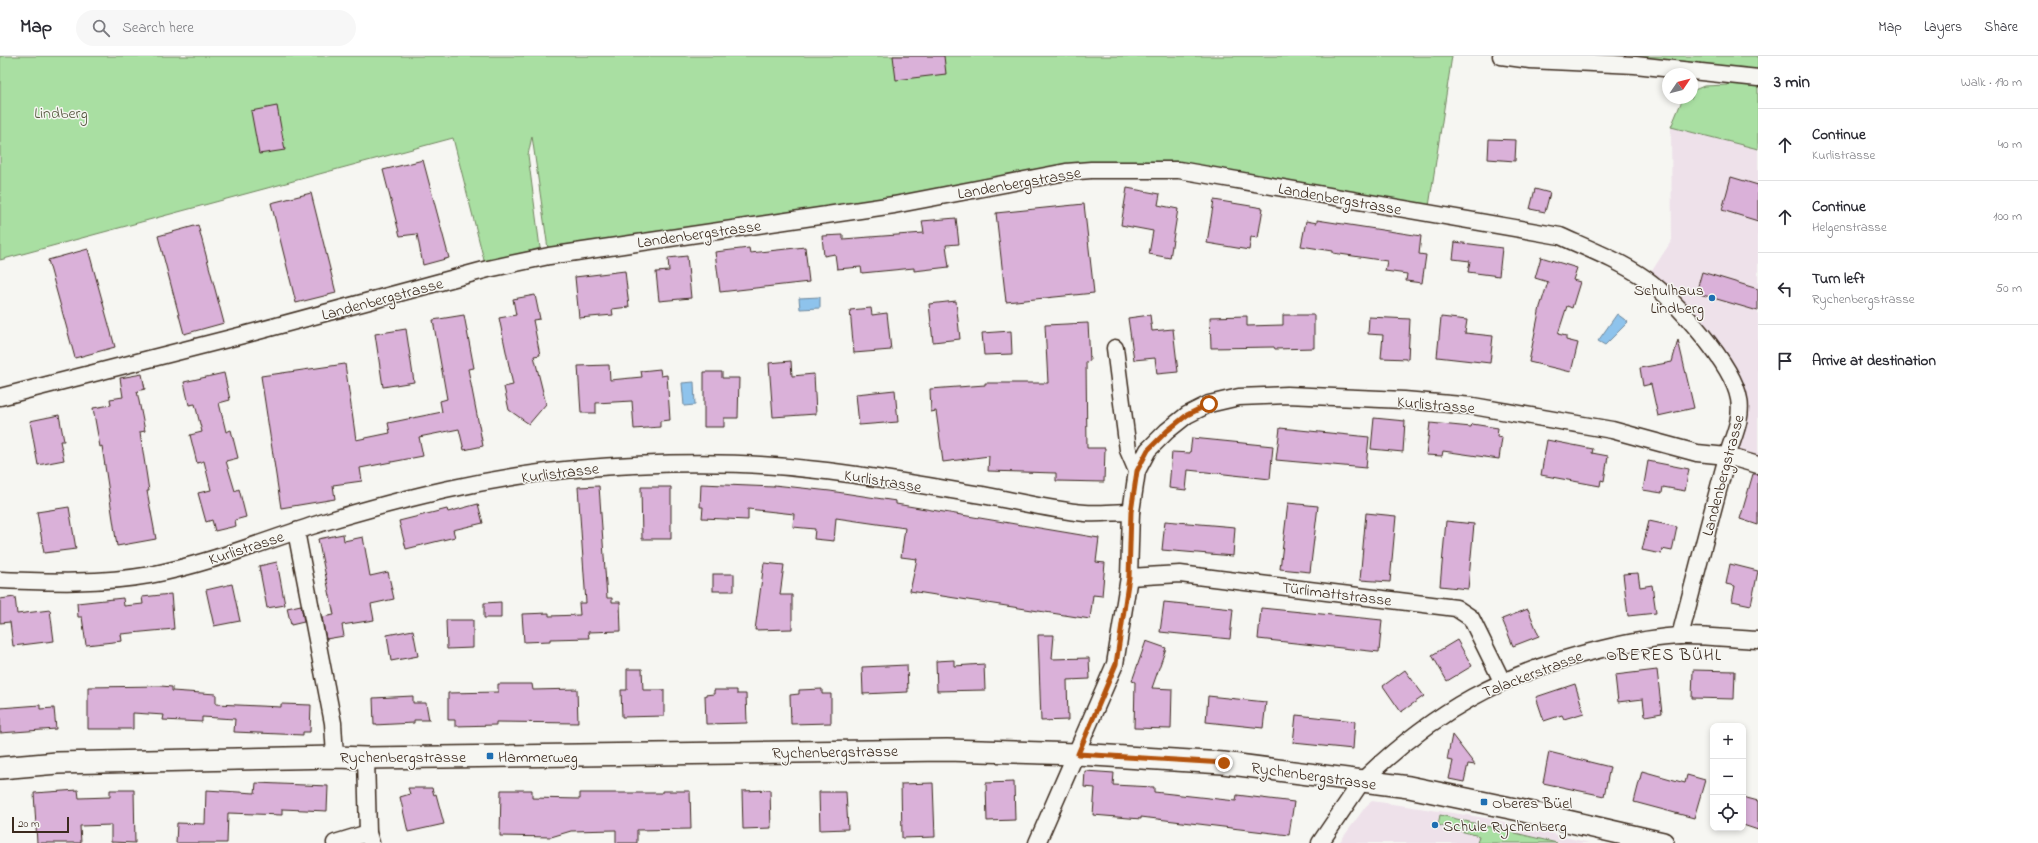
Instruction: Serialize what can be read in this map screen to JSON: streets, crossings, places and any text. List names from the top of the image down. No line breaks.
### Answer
{"streets":{"street":["Landenbergstrasse","Kurlistrasse","Türlimattstrasse","Talackerstrasse","Rychenbergstrasse"]},"crossings":[["Landenbergstrasse","Kurlistrasse"],["Landenbergstrasse","Talackerstrasse"],["Türlimattstrasse","Talackerstrasse"],["Talackerstrasse","Rychenbergstrasse"]],"districts":["OBERES BÜHL"],"parks":["Lindberg"],"places":{"other":["Schulhaus Lindberg","Schule Rychenberg"],"transit":["Hammerweg","Oberes Büel"]},"scale_bar":"20 m","north":"top right","page":{"header":"Map","search":"Search here","nav":["Map","Layers","Share"],"heading":["3 min","Walk · 190 m"],"list":[["Continue","Kurlistrasse","40 m"],["Continue","Helgenstrasse","100 m"],["Turn left","Rychenbergstrasse","50 m"],"Arrive at destination"],"map_buttons":["+","−"],"scale":"20 m"}}
